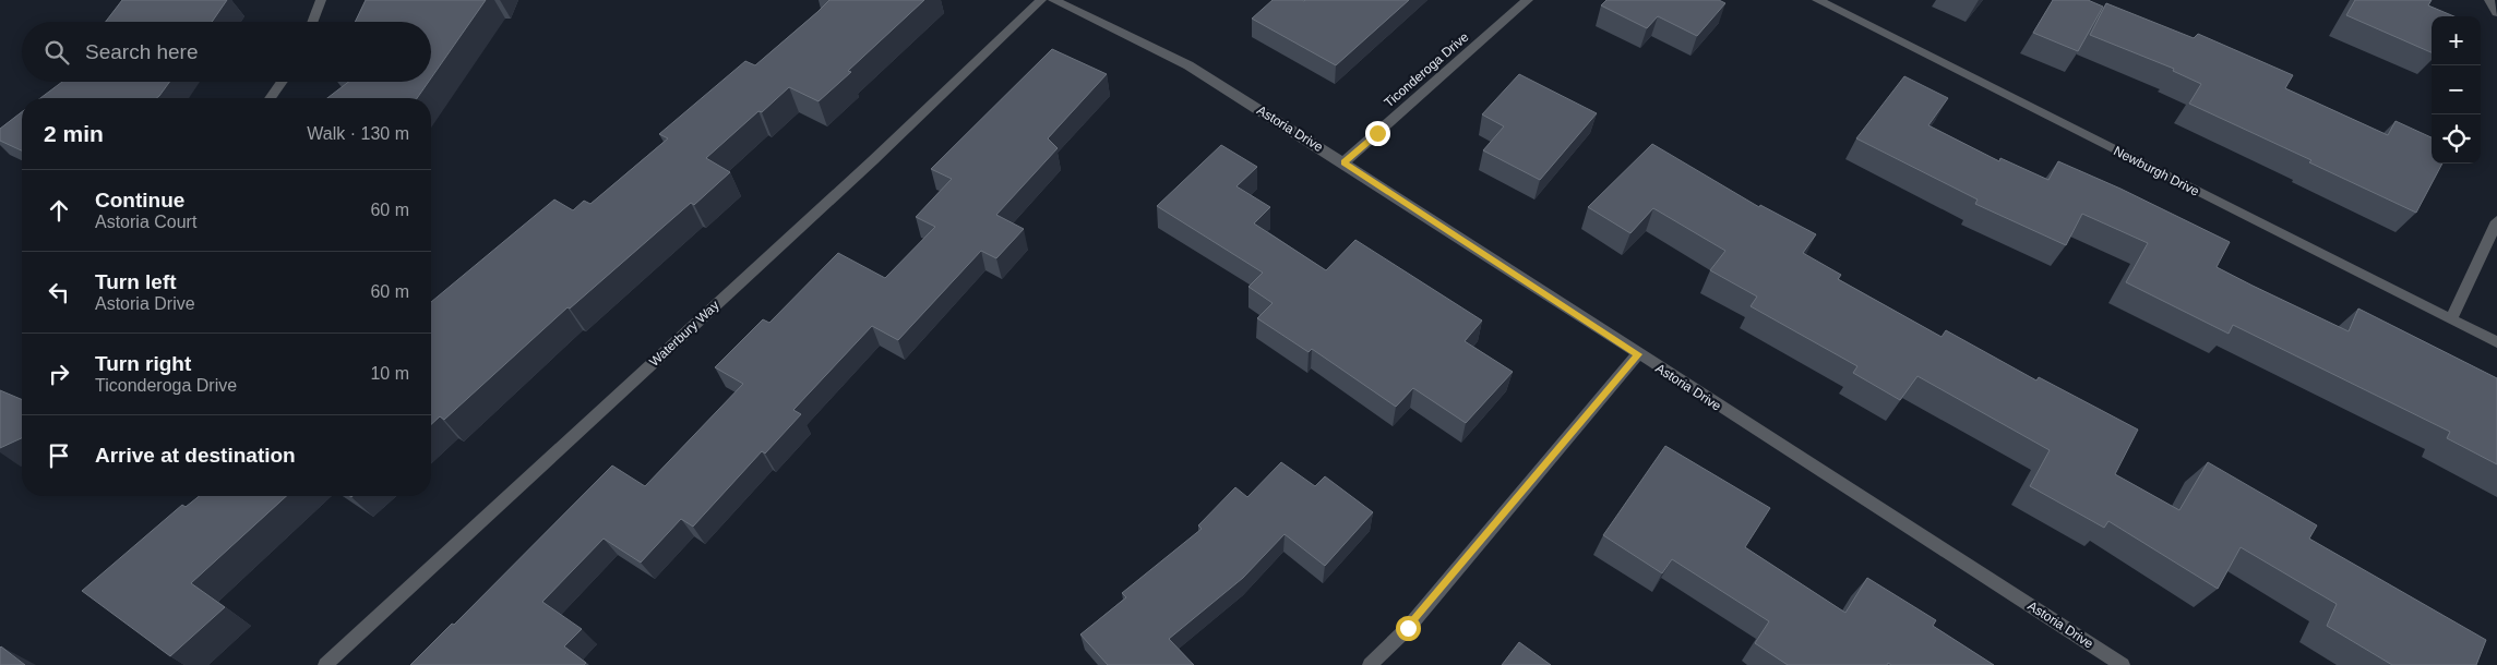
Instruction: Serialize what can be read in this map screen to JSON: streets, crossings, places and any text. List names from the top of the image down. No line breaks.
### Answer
{"streets":{"street":["Ticonderoga Drive","Astoria Drive","Newburgh Drive","Waterbury Way"]},"crossings":[["Ticonderoga Drive","Astoria Drive"]],"page":{"map_buttons":["+","−"],"search":"Search here","heading":["2 min","Walk · 130 m"],"list":[["Continue","Astoria Court","60 m"],["Turn left","Astoria Drive","60 m"],["Turn right","Ticonderoga Drive","10 m"],"Arrive at destination"]}}
